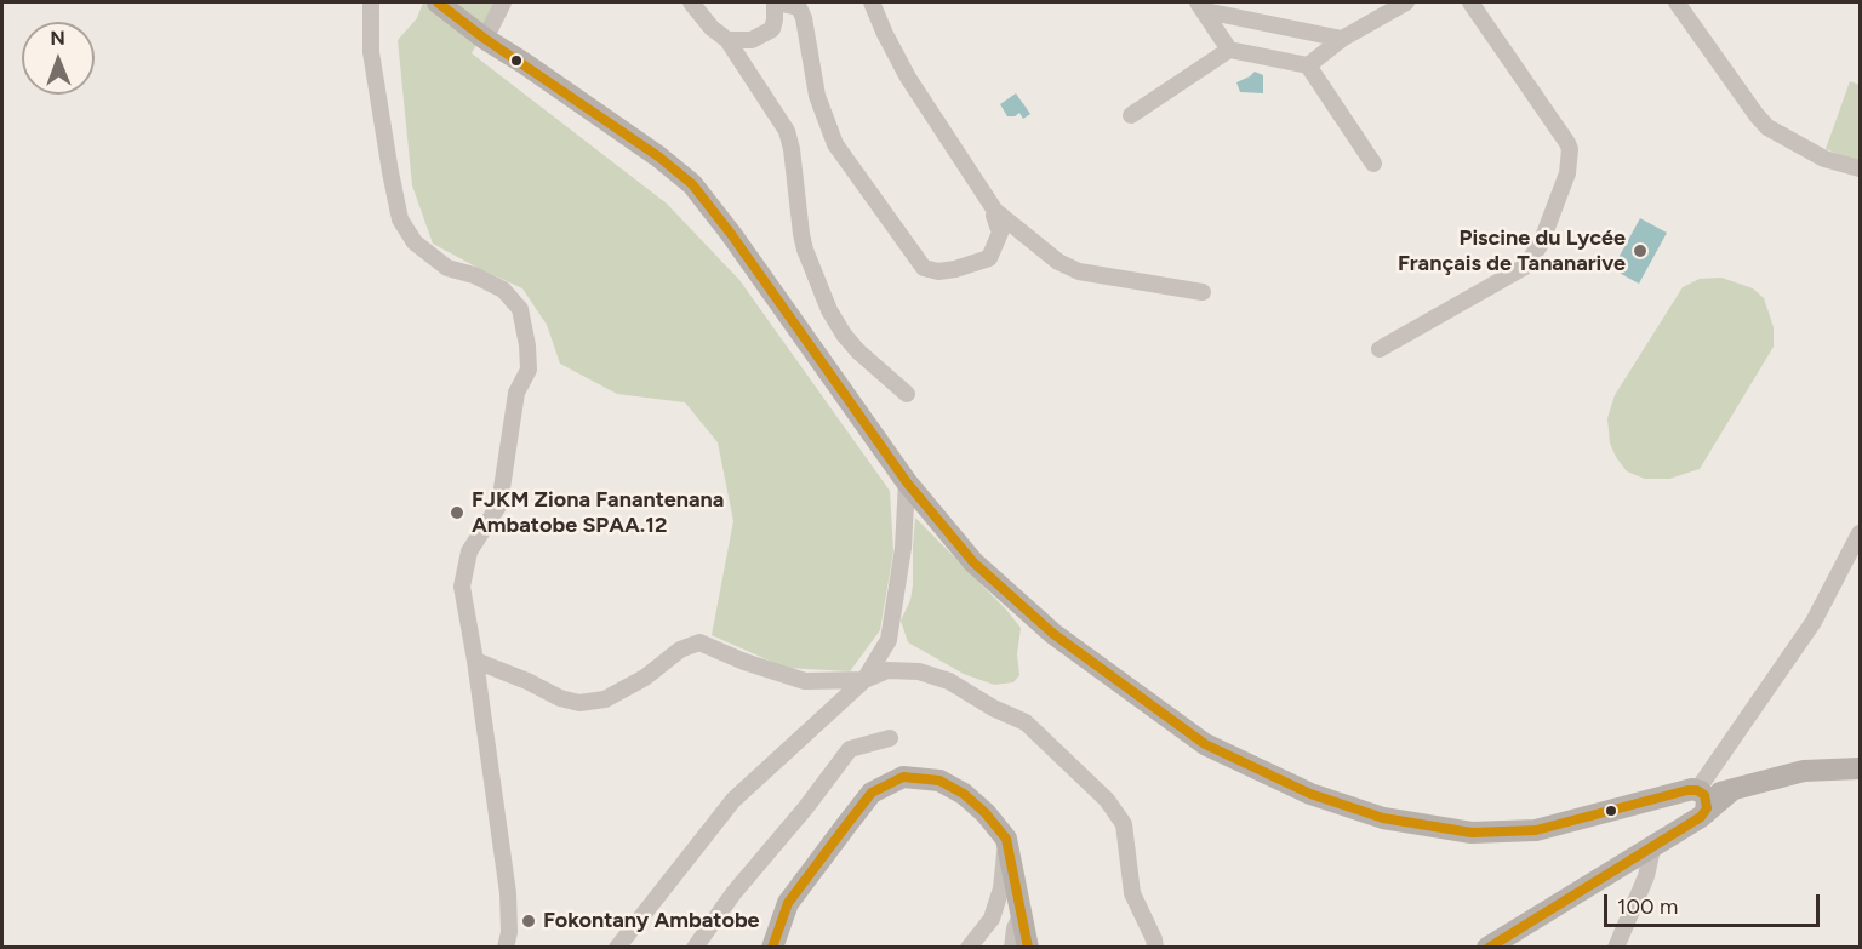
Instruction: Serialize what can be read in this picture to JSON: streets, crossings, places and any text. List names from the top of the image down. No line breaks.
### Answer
{"places":["Piscine du Lycée Français de Tananarive","FJKM Ziona Fanantenana Ambatobe SPAA.12","Fokontany Ambatobe"],"scale_bar":"100 m","north":"top"}
